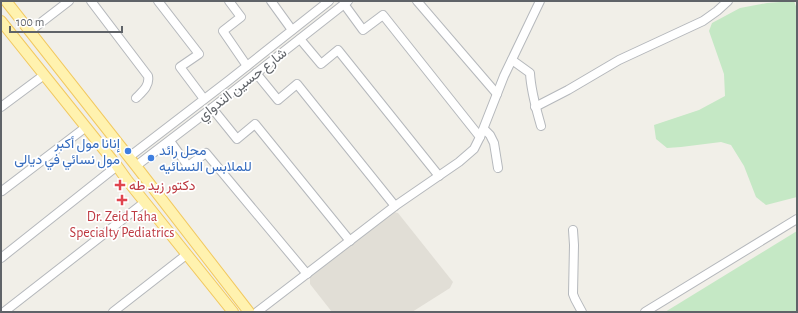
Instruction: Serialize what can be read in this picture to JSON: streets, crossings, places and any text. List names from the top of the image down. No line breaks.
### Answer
{"streets":{"street":["شارع حسين الندواي"]},"places":{"other":["إنانا مول أكبر مول نسائي في ديالى","محل رائد للملابس النسائيه"],"health":["دكتور زيد طه","Dr. Zeid Taha Specialty Pediatrics"]},"scale_bar":"100 m"}
